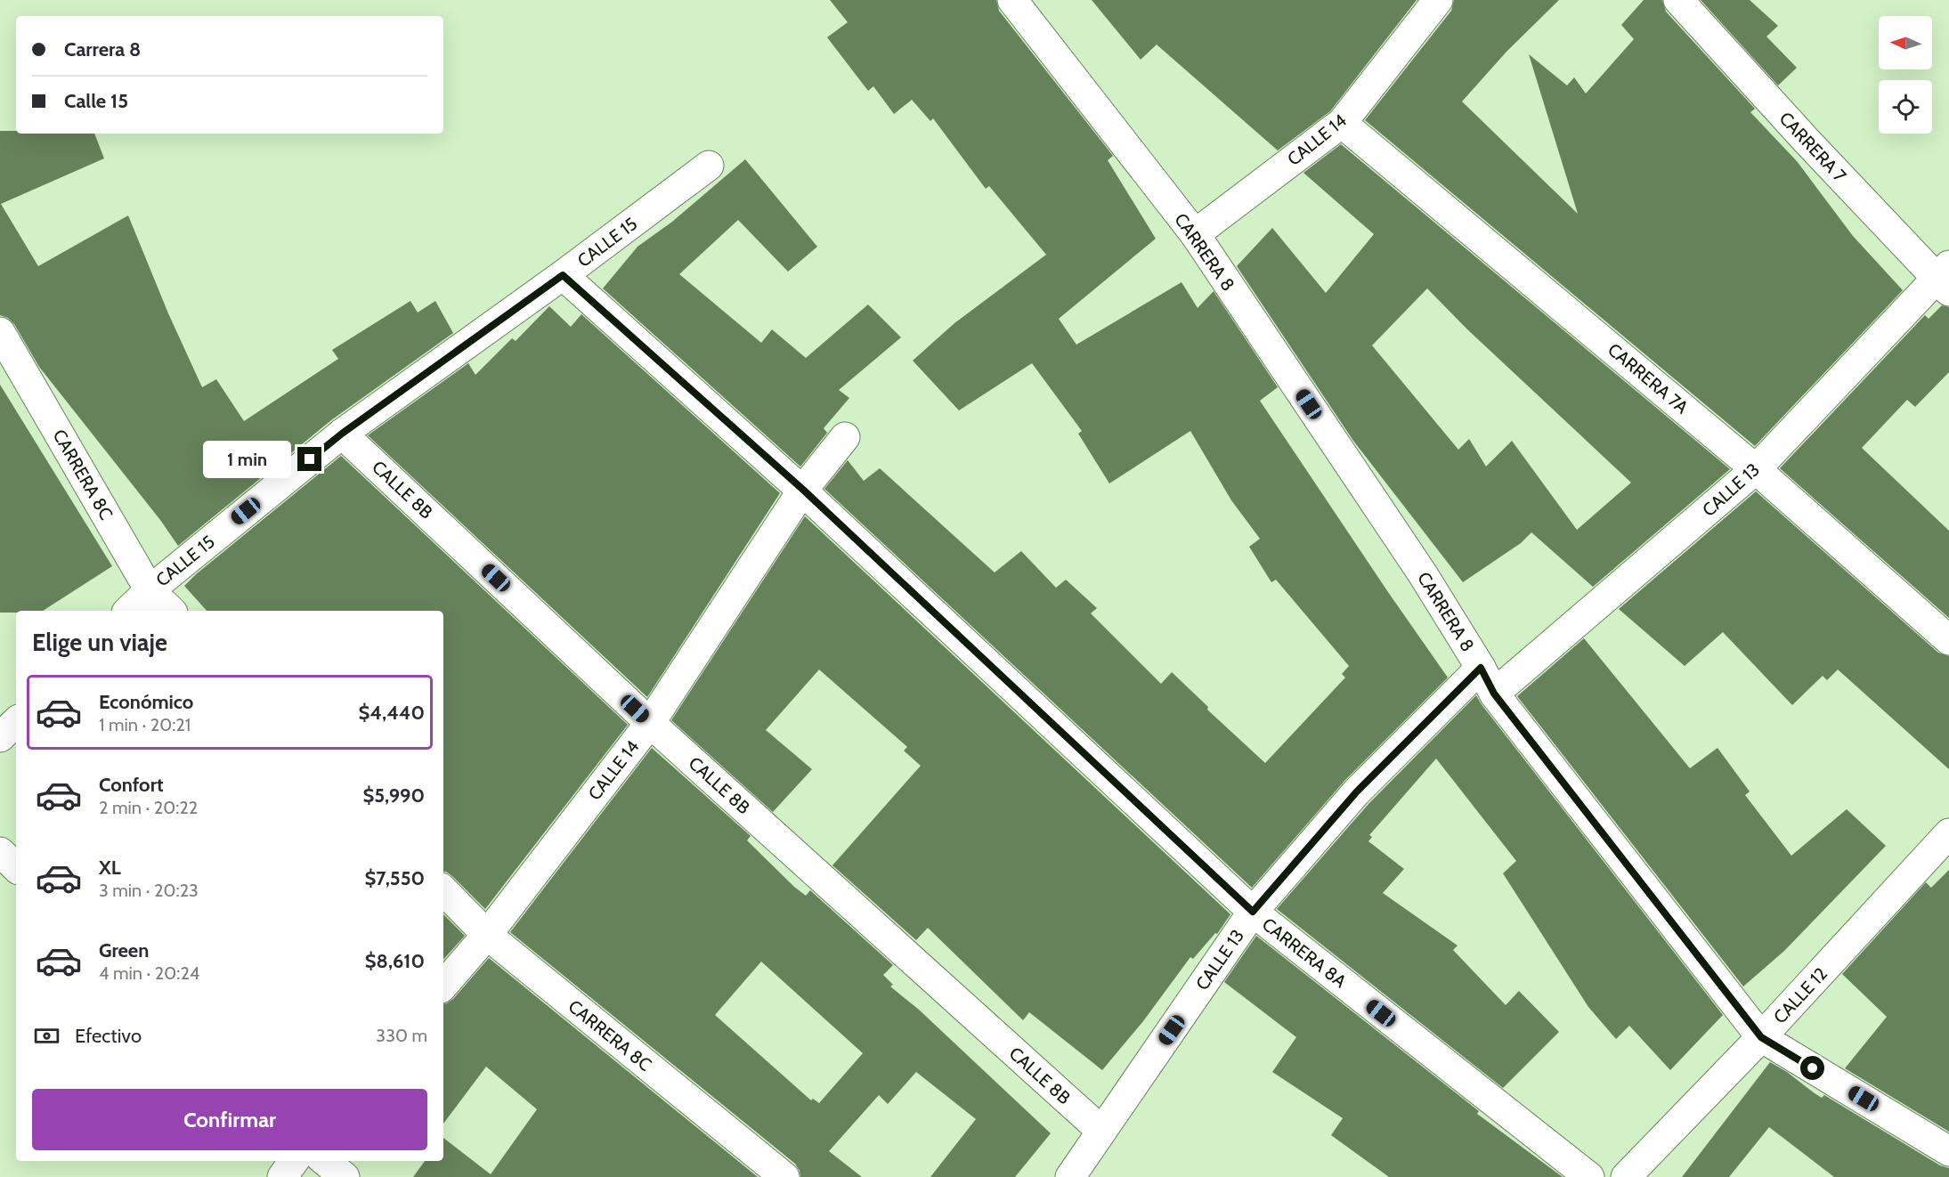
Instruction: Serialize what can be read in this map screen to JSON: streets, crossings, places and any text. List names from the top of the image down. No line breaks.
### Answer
{"streets":{"street":["CALLE 14","CARRERA 7","CALLE 15","CARRERA 8","CARRERA 7A","CARRERA 8C","CALLE 8B","CALLE 13","CARRERA 8A","CALLE 12"]},"crossings":[["CALLE 14","CARRERA 8"],["CALLE 14","CARRERA 7A"],["CALLE 14","CARRERA 8C"],["CALLE 14","CALLE 8B"],["CALLE 14","CARRERA 8A"],["CARRERA 7","CALLE 13"],["CALLE 15","CARRERA 8C"],["CALLE 15","CALLE 8B"],["CALLE 15","CARRERA 8A"],["CARRERA 8","CALLE 13"],["CARRERA 8","CALLE 12"],["CARRERA 7A","CALLE 13"],["CALLE 8B","CALLE 13"],["CALLE 13","CARRERA 8A"]],"north":"left","page":{"banner":["Carrera 8","Calle 15"],"bubble":"1 min","heading":"Elige un viaje","list":[{"name":"Económico","note":"1 min · 20:21","value":"$4,440"},{"name":"Confort","note":"2 min · 20:22","value":"$5,990"},{"name":"XL","note":"3 min · 20:23","value":"$7,550"},{"name":"Green","note":"4 min · 20:24","value":"$8,610"}],"pay":["Efectivo","330 m"],"buttons":"Confirmar"}}
